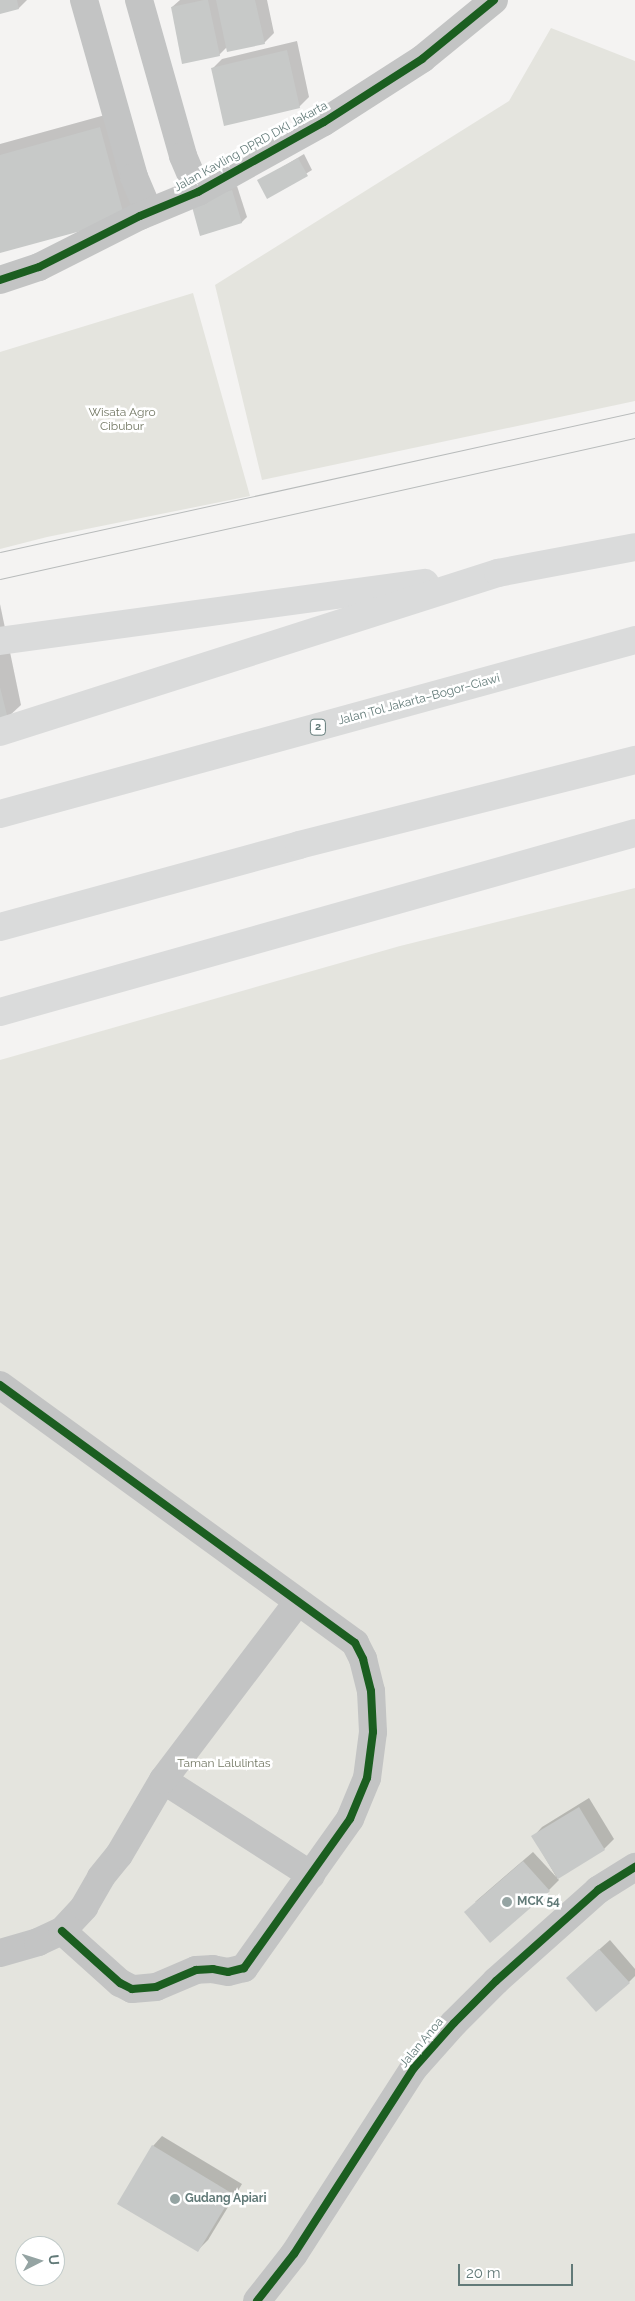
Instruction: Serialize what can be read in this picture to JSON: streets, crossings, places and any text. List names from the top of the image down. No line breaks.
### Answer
{"streets":{"highway":["Jalan Tol Jakarta–Bogor–Ciawi","2"],"street":["Jalan Kavling DPRD DKI Jakarta","Jalan Anoa"]},"parks":["Wisata Agro Cibubur","Taman Lalulintas"],"places":["MCK 54","Gudang Apiari"],"scale_bar":"20 m","north":"right"}
